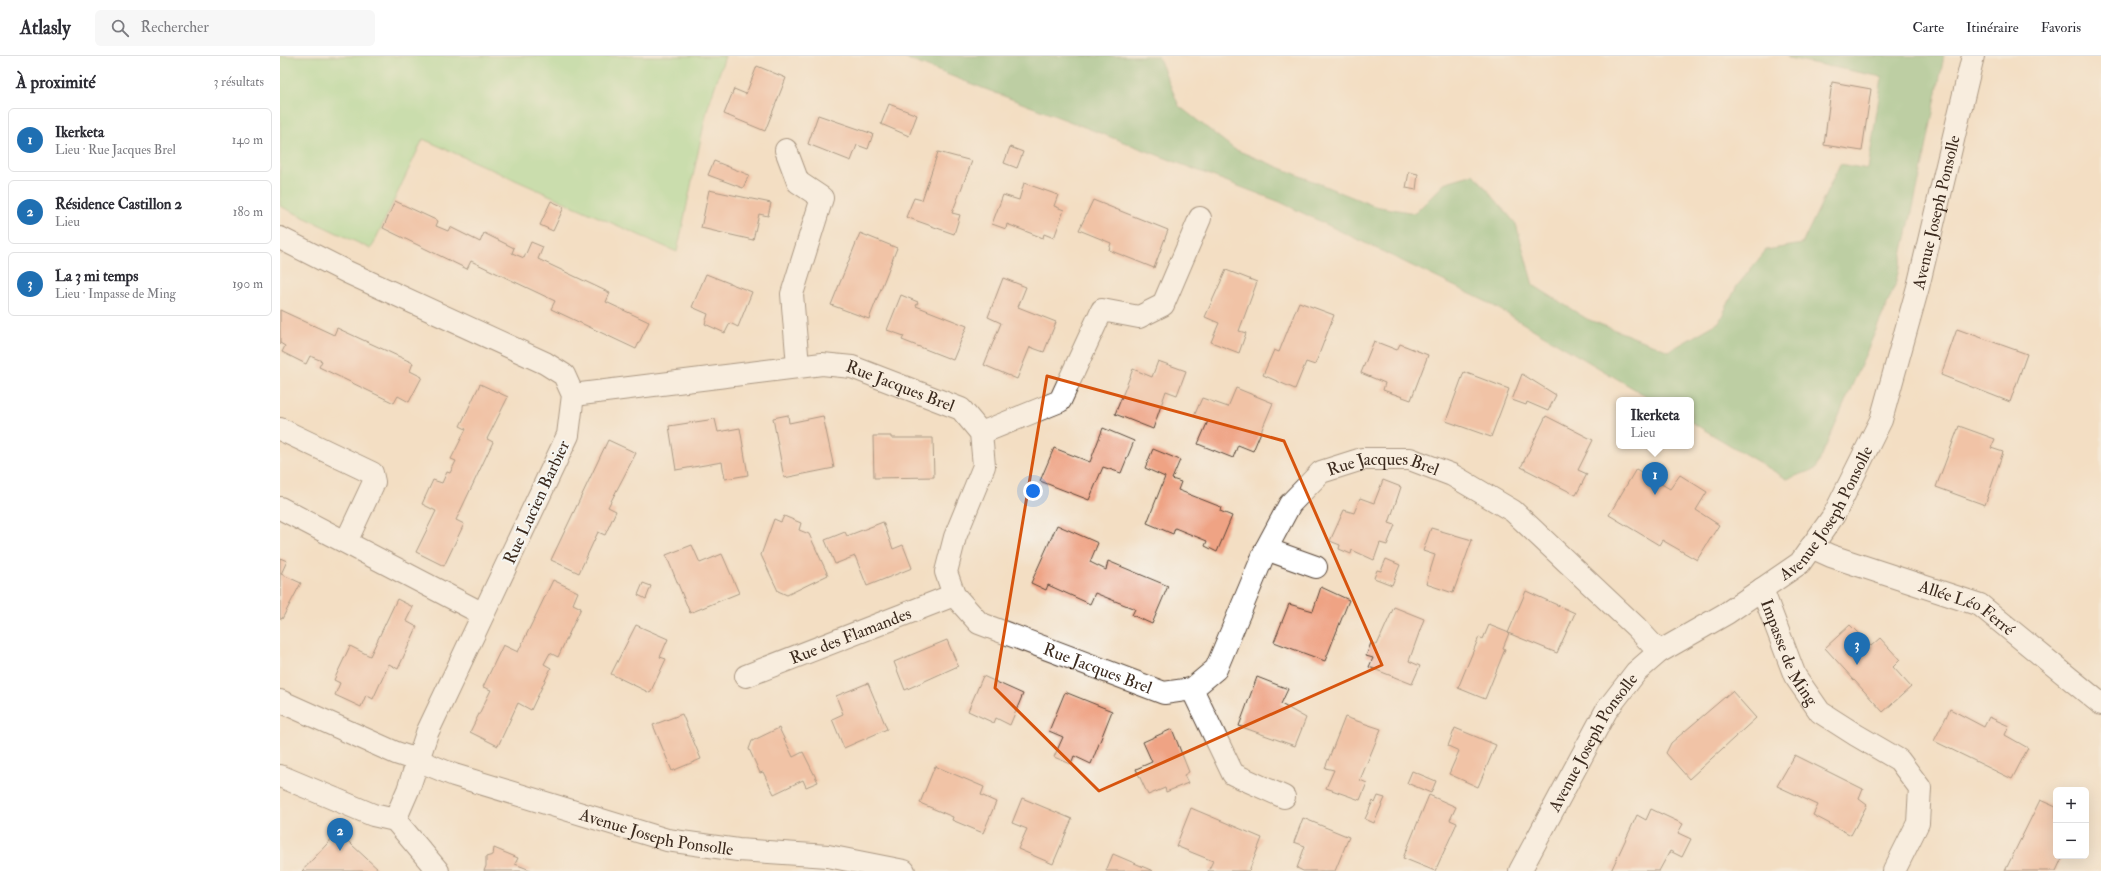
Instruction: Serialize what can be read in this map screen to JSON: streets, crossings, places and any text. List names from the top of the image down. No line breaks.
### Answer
{"streets":{"street":["Avenue Joseph Ponsolle","Rue Jacques Brel","Rue Lucien Barbier","Allée Léo Ferré","Rue des Flamandes","Impasse de Ming"]},"crossings":[["Avenue Joseph Ponsolle","Rue Jacques Brel"],["Avenue Joseph Ponsolle","Rue Lucien Barbier"],["Avenue Joseph Ponsolle","Allée Léo Ferré"],["Avenue Joseph Ponsolle","Impasse de Ming"],["Rue Jacques Brel","Rue Lucien Barbier"],["Rue Jacques Brel","Rue des Flamandes"]],"page":{"header":"Atlasly","search":"Rechercher","nav":["Carte","Itinéraire","Favoris"],"heading":["À proximité","3 résultats"],"list":[{"mark":"1","name":"Ikerketa","note":"Lieu · Rue Jacques Brel","value":"140 m"},{"mark":"2","name":"Résidence Castillon 2","note":"Lieu","value":"180 m"},{"mark":"3","name":"La 3 mi temps","note":"Lieu · Impasse de Ming","value":"190 m"}],"popup":["Ikerketa","Lieu"],"pins":["1","3","2"],"map_buttons":["+","−"]}}
